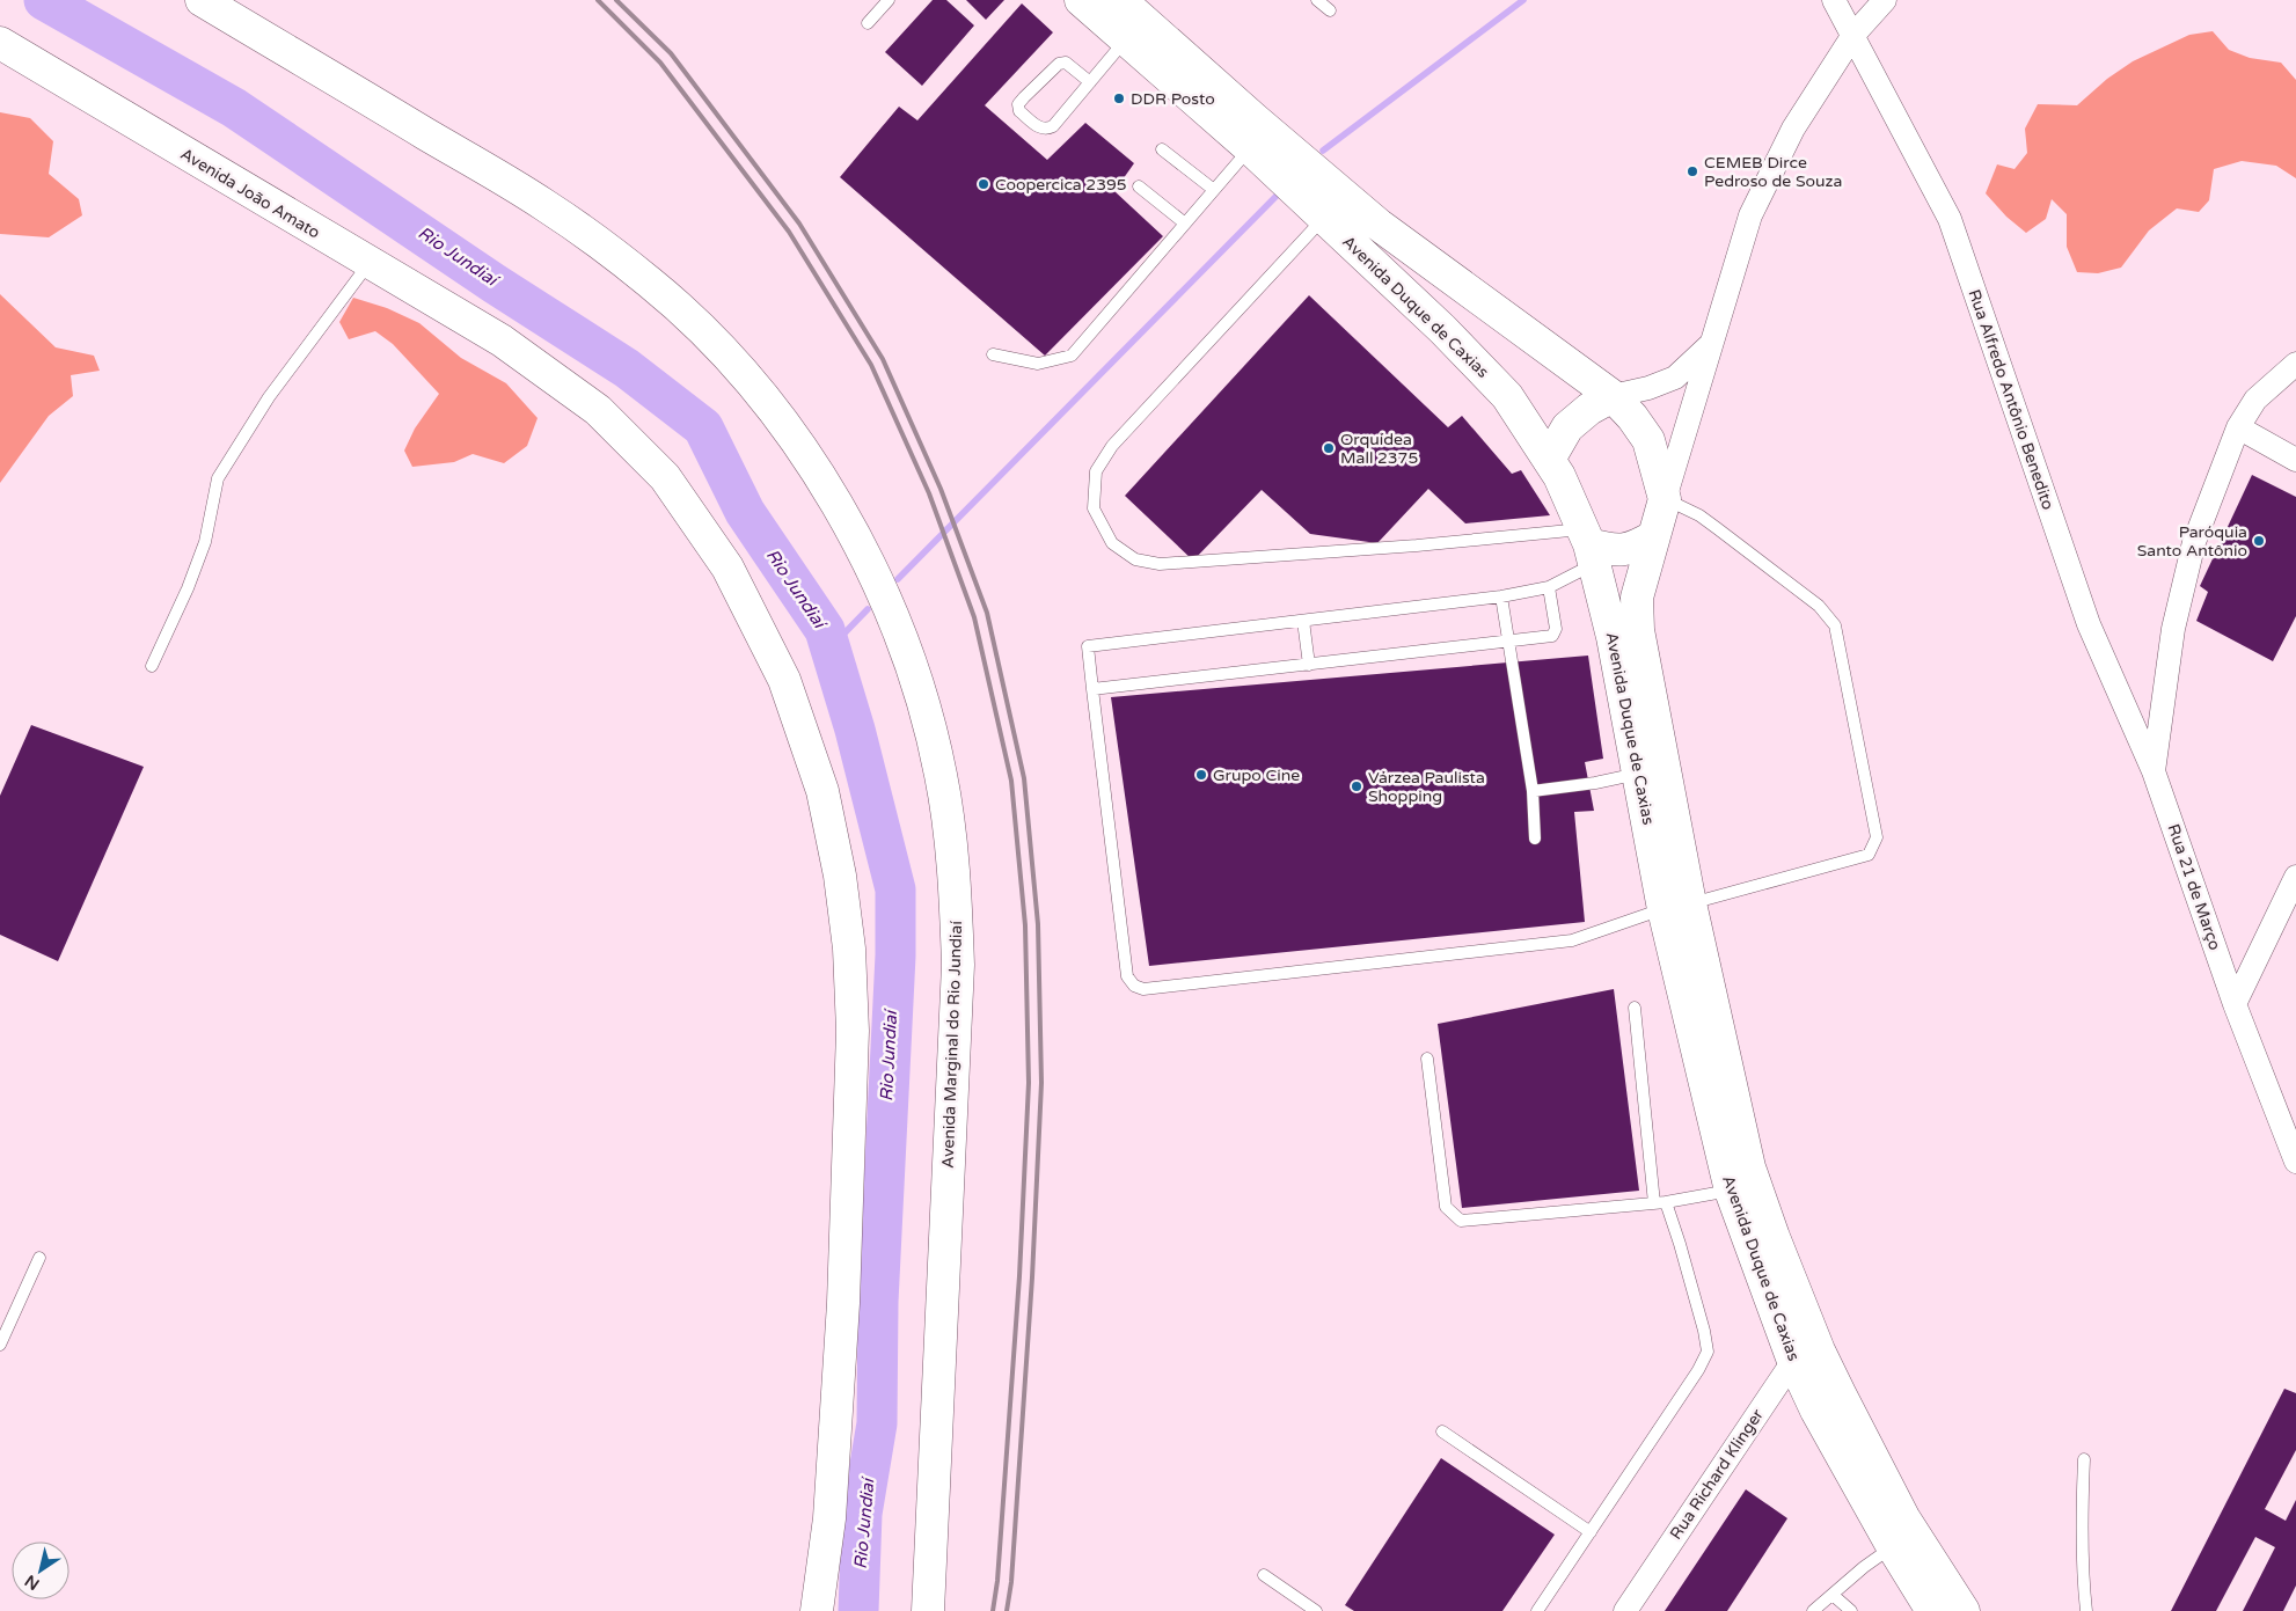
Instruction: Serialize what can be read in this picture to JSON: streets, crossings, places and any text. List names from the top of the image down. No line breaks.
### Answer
{"streets":{"main road":["Avenida João Amato","Avenida Duque de Caxias","Avenida Marginal do Rio Jundiaí"],"street":["Rua Alfredo Antônio Benedito","Rua 21 de Março","Rua Richard Klinger"]},"crossings":[["Avenida Duque de Caxias","Rua Richard Klinger"],["Rua Alfredo Antônio Benedito","Rua 21 de Março"]],"water":["Rio Jundiaí"],"places":["DDR Posto","CEMEB Dirce Pedroso de Souza","Coopercica 2395","Orquídea Mall 2375","Paróquia Santo Antônio","Grupo Cine","Várzea Paulista Shopping"],"north":"bottom left"}
